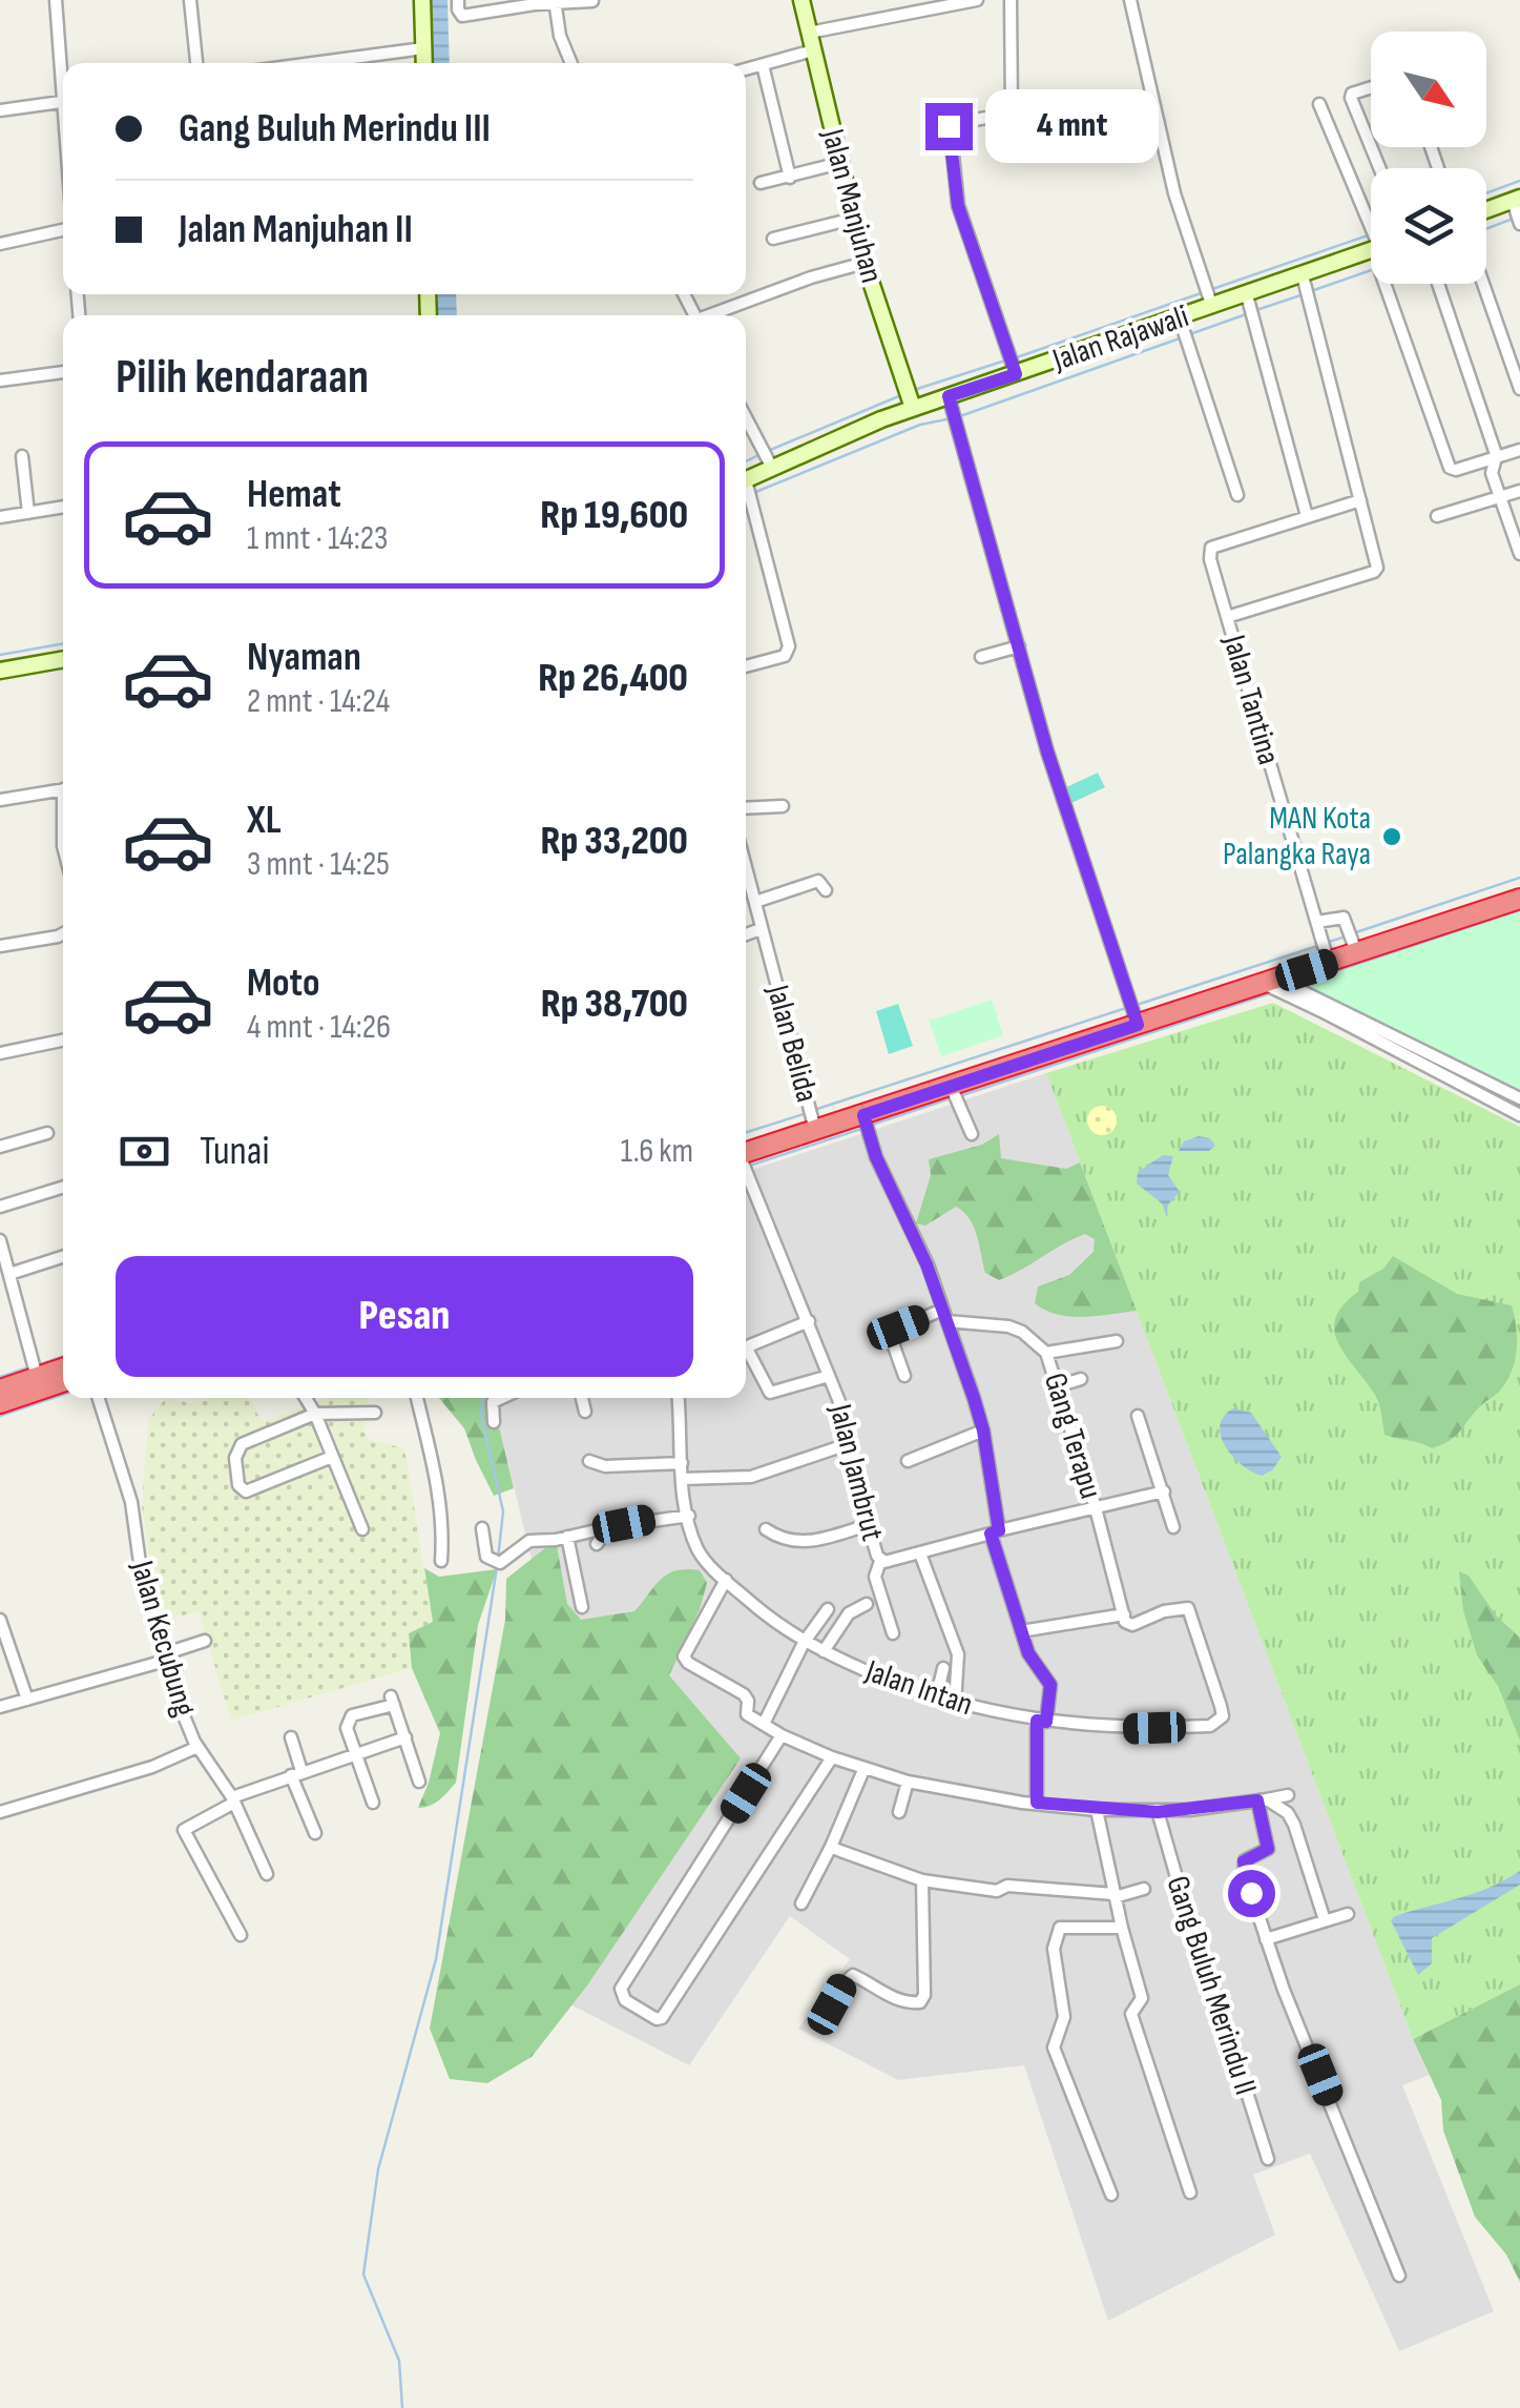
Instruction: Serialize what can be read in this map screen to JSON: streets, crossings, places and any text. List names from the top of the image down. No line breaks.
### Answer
{"streets":{"main road":["Jalan Manjuhan","Jalan Rajawali"],"street":["Jalan Tantina","Jalan Belida","Gang Terapu","Jalan Jambrut","Jalan Kecubung","Jalan Intan","Gang Buluh Merindu II"]},"crossings":[["Jalan Manjuhan","Jalan Rajawali"],["Jalan Rajawali","Jalan Tantina"],["Gang Terapu","Jalan Jambrut"],["Gang Terapu","Jalan Intan"]],"places":["MAN Kota Palangka Raya"],"north":"bottom right","page":{"banner":["Gang Buluh Merindu III","Jalan Manjuhan II"],"bubble":"4 mnt","heading":"Pilih kendaraan","list":[{"name":"Hemat","note":"1 mnt · 14:23","value":"Rp 19,600"},{"name":"Nyaman","note":"2 mnt · 14:24","value":"Rp 26,400"},{"name":"XL","note":"3 mnt · 14:25","value":"Rp 33,200"},{"name":"Moto","note":"4 mnt · 14:26","value":"Rp 38,700"}],"pay":["Tunai","1.6 km"],"buttons":"Pesan"}}
